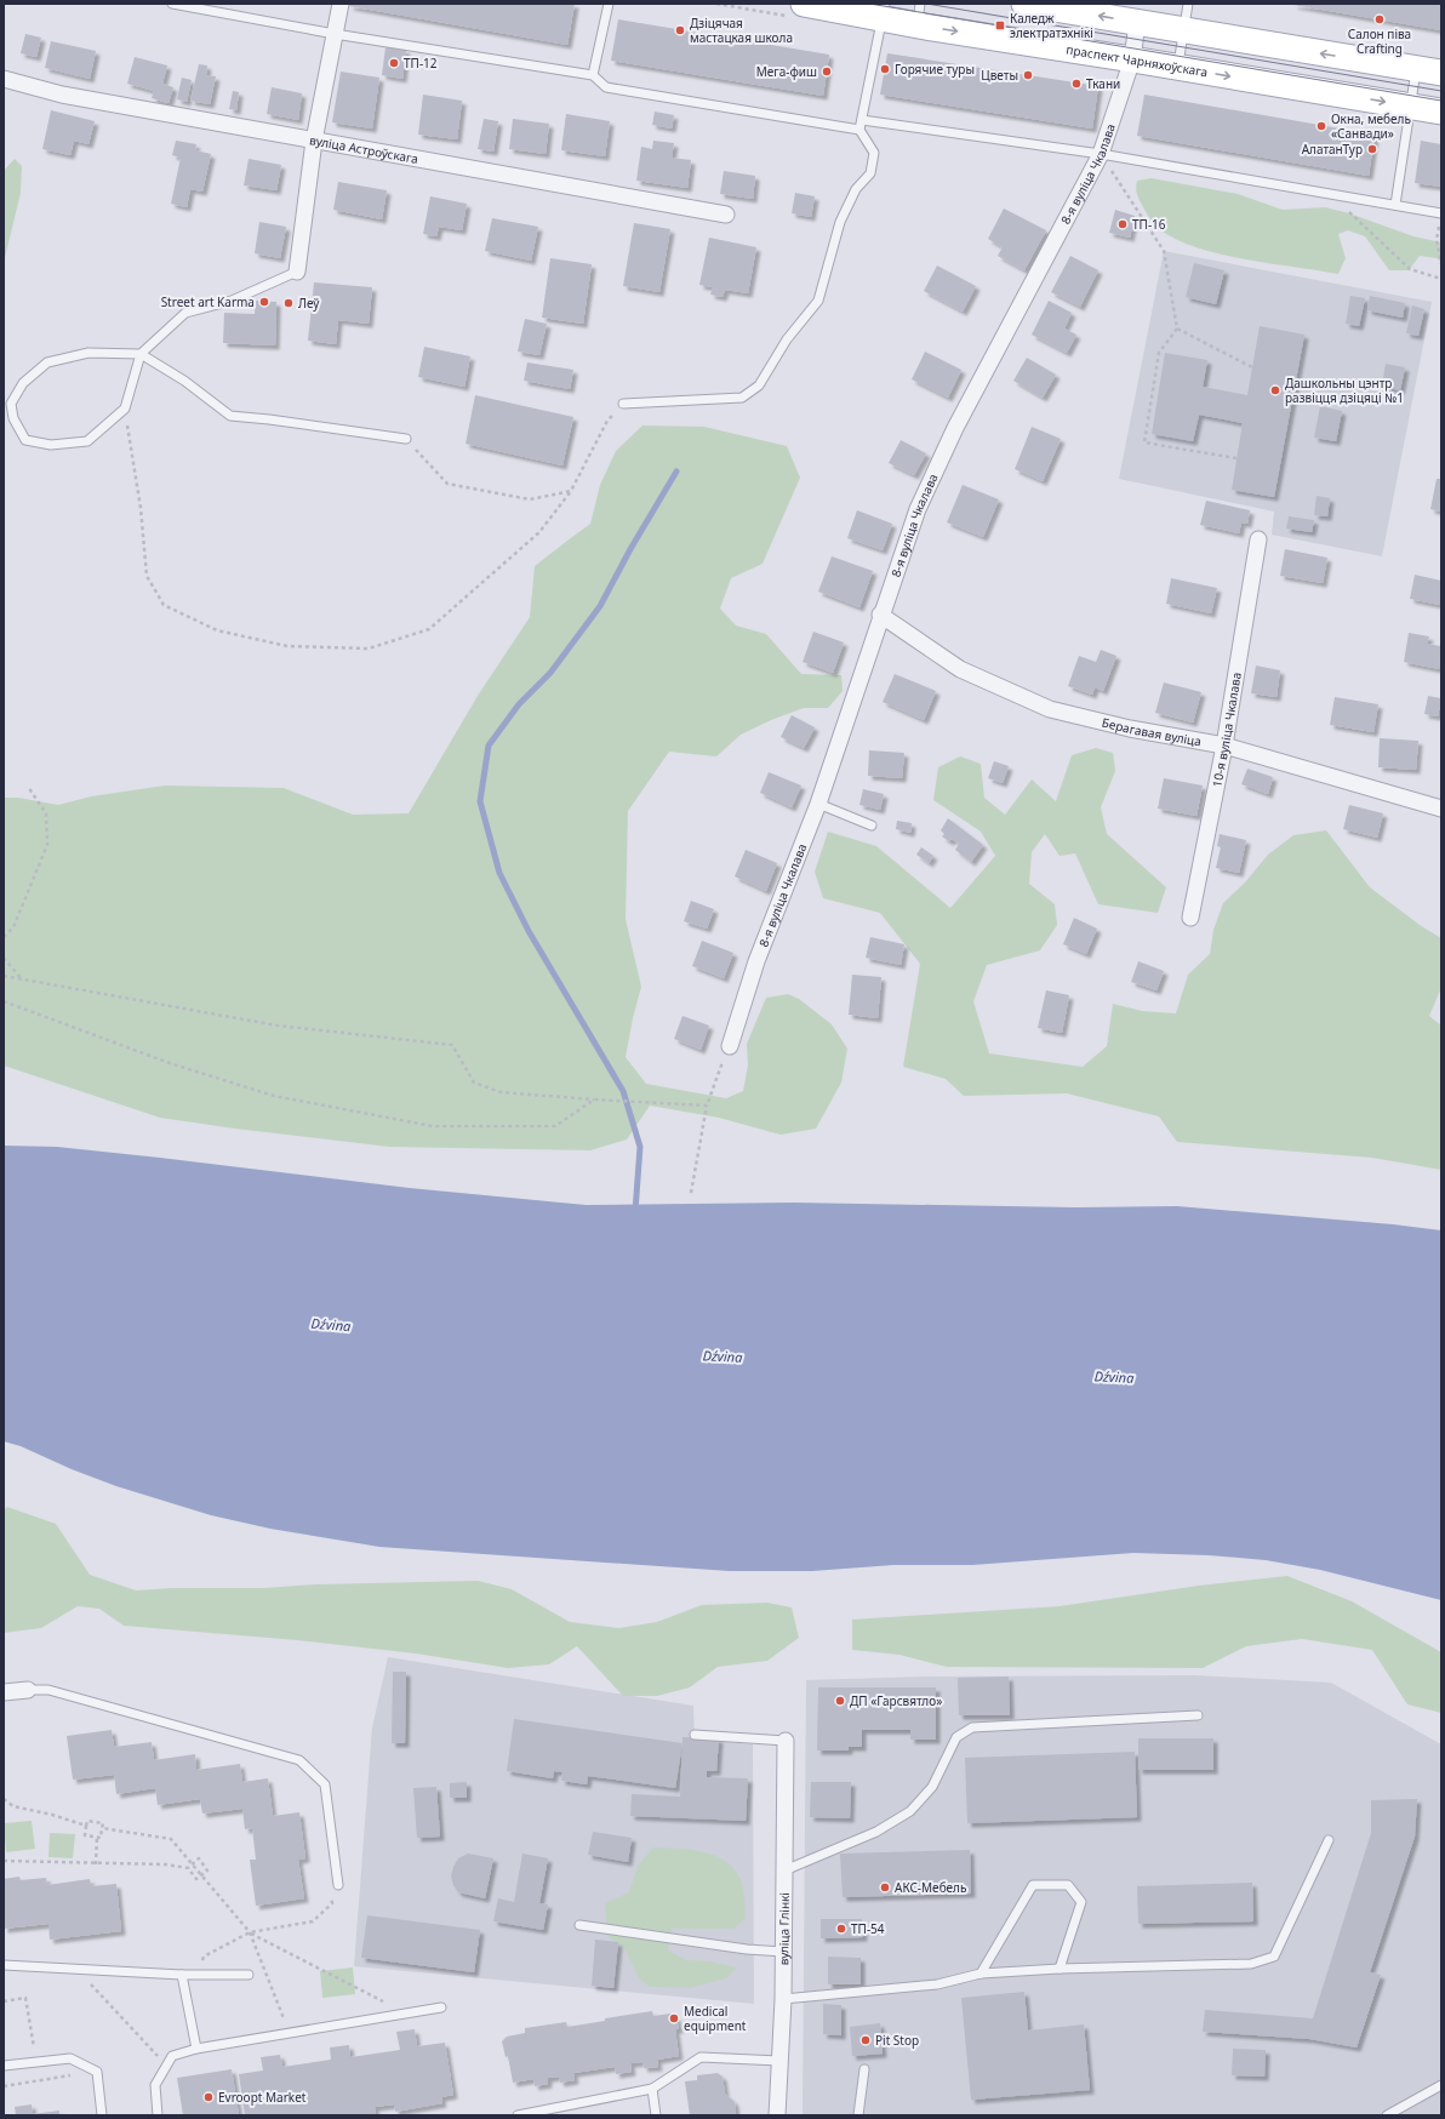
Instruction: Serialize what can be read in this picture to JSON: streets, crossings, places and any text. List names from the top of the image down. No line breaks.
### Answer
{"streets":{"main road":["праспект Чарняхоўскага"],"street":["вуліца Астроўскага","8-я вуліца Чкалава","10-я вуліца Чкалава","Берагавая вуліца","вуліца Глінкі"]},"crossings":[["праспект Чарняхоўскага","8-я вуліца Чкалава"],["8-я вуліца Чкалава","Берагавая вуліца"],["10-я вуліца Чкалава","Берагавая вуліца"]],"water":["Dźvina"],"places":{"other":["Салон піва Crafting","Дзіцячая мастацкая школа","ТП-12","Горячие туры","Мега-фиш","Цветы","Ткани","Окна, мебель «Санвади»","АлатанТур","ТП-16","Street art Karma","Леў","Дашкольны цэнтр развіцця дзіцяці №1","ДП «Гарсвятло»","АКС-Мебель","ТП-54","Medical equipment","Pit Stop","Evroopt Market"],"transit":["Каледж электратэхнікі"]}}
